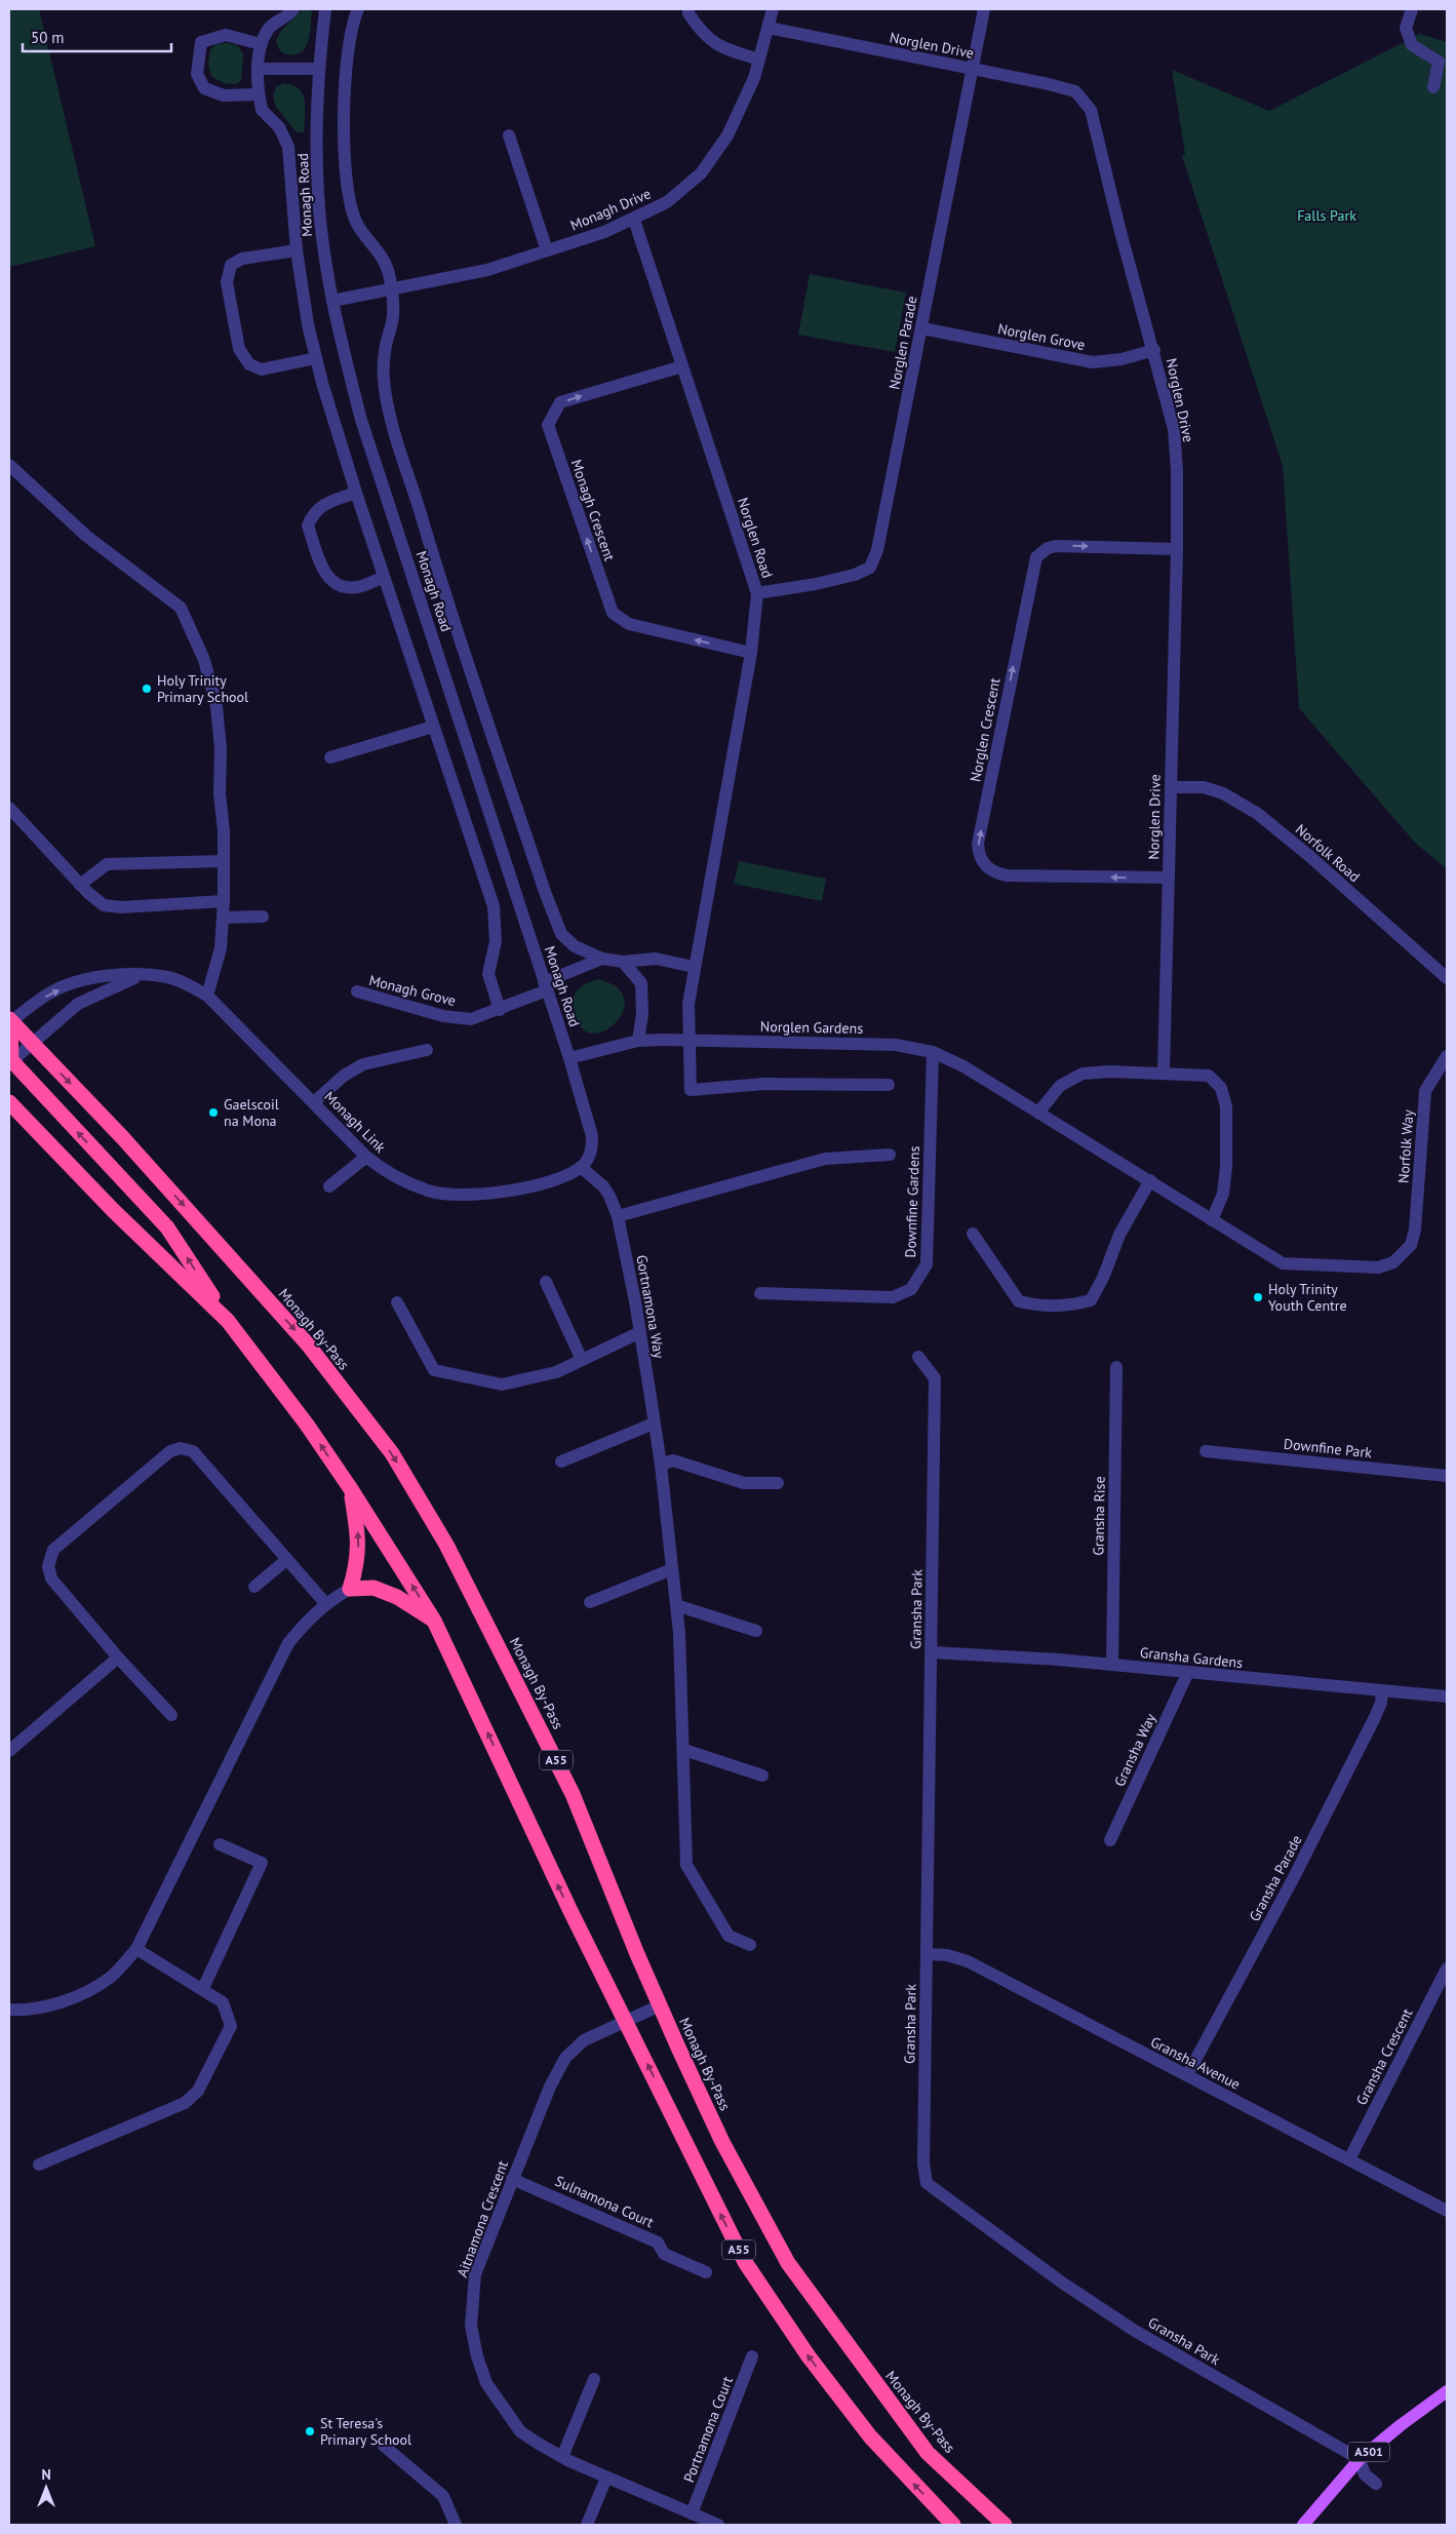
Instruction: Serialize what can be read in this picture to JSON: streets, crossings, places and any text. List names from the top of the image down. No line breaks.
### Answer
{"streets":{"highway":["Monagh By-Pass","A55"],"main road":["A501"],"street":["Norglen Drive","Monagh Road","Monagh Drive","Norglen Grove","Norglen Parade","Monagh Crescent","Norglen Road","Norglen Crescent","Norfolk Road","Monagh Grove","Norglen Gardens","Monagh Link","Norfolk Way","Downfine Gardens","Gortnamona Way","Downfine Park","Gransha Rise","Gransha Park","Gransha Gardens","Gransha Way","Gransha Parade","Gransha Crescent","Gransha Avenue","Sulnamona Court","Aitnamona Crescent","Portnamona Court"]},"crossings":[["Norglen Drive","Monagh Drive"],["Norglen Drive","Norglen Grove"],["Norglen Drive","Norglen Parade"],["Norglen Drive","Norglen Crescent"],["Norglen Drive","Norfolk Road"],["Monagh Road","Monagh Drive"],["Monagh Road","Monagh Grove"],["Monagh Road","Norglen Gardens"],["Monagh Road","Monagh Link"],["Monagh Road","Gortnamona Way"],["Monagh Drive","Norglen Road"],["Norglen Grove","Norglen Parade"],["Norglen Parade","Norglen Road"],["Monagh Crescent","Norglen Road"],["Norglen Road","Norglen Gardens"],["Monagh Grove","Norglen Gardens"],["Norglen Gardens","Norfolk Way"],["Norglen Gardens","Downfine Gardens"],["Monagh Link","Gortnamona Way"],["Monagh Link","Monagh By-Pass"],["Monagh By-Pass","Aitnamona Crescent"],["Gransha Rise","Gransha Gardens"],["Gransha Park","Gransha Gardens"],["Gransha Park","Gransha Avenue"],["Gransha Park","A501"],["Gransha Gardens","Gransha Way"],["Gransha Gardens","Gransha Parade"],["A55","Aitnamona Crescent"],["Gransha Parade","Gransha Avenue"],["Gransha Crescent","Gransha Avenue"],["Sulnamona Court","Aitnamona Crescent"],["Aitnamona Crescent","Portnamona Court"]],"parks":["Falls Park"],"places":["Holy Trinity Primary School","Gaelscoil na Mona","Holy Trinity Youth Centre","St Teresa's Primary School"],"scale_bar":"50 m","north":"top"}
